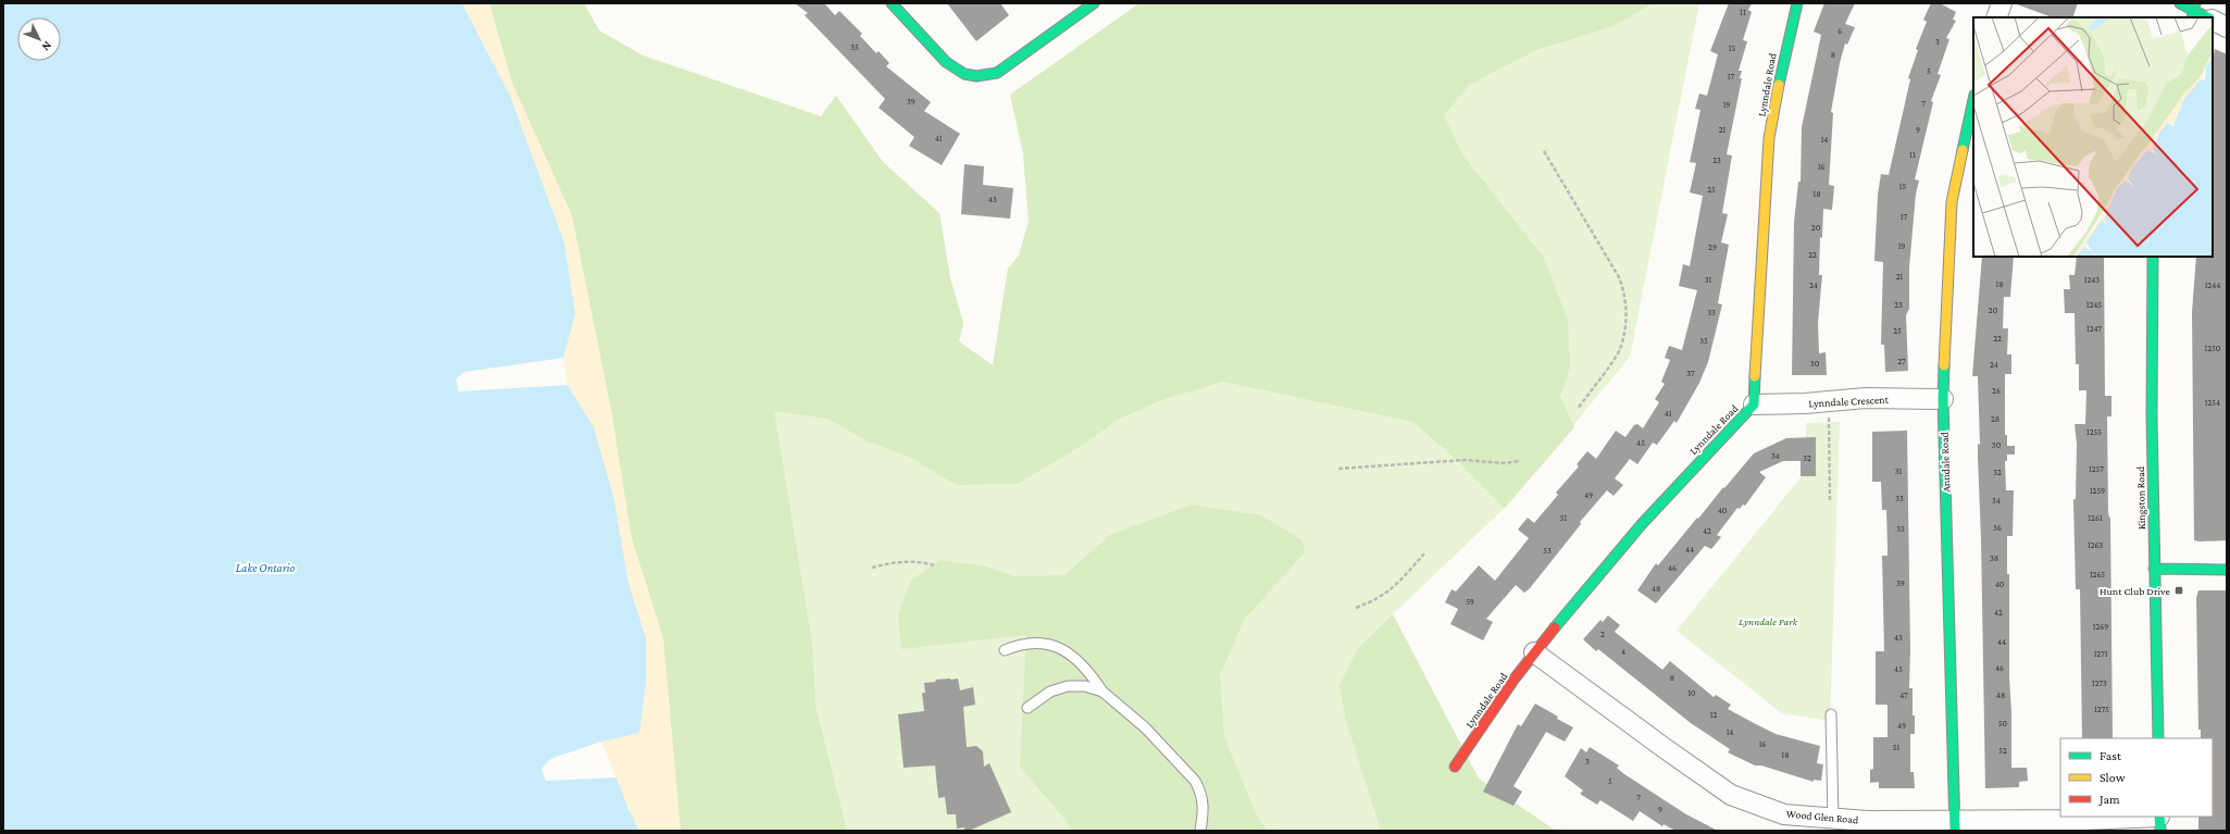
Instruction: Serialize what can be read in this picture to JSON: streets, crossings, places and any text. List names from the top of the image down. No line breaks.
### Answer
{"streets":{"street":["Lynndale Road","Lynndale Crescent","Anndale Road","Kingston Road","Wood Glen Road"]},"crossings":[["Lynndale Road","Lynndale Crescent"],["Lynndale Road","Wood Glen Road"],["Lynndale Crescent","Anndale Road"],["Anndale Road","Wood Glen Road"]],"water":["Lake Ontario"],"parks":["Lynndale Park"],"places":{"transit":["Hunt Club Drive"]},"house_numbers":["11","6","3","35","15","8","5","17","39","7","19","21","9","41","14","11","23","16","15","25","18","43","17","20","19","29","22","21","31","1243","18","24","1244","23","1245","20","33","1247","25","22","35","1250","27","30","24","37","26","1254","41","28","1255","45","30","34","32","1257","31","32","1259","49","33","34","40","51","1261","36","35","42","1263","44","53","38","46","1265","39","40","48","59","42","1269","2","43","44","4","1271","46","45","8","1273","10","47","48","1275","12","50","49","14","16","51","52","18","3","5","7","9"],"legend":["Fast","Slow","Jam"],"north":"bottom right"}
